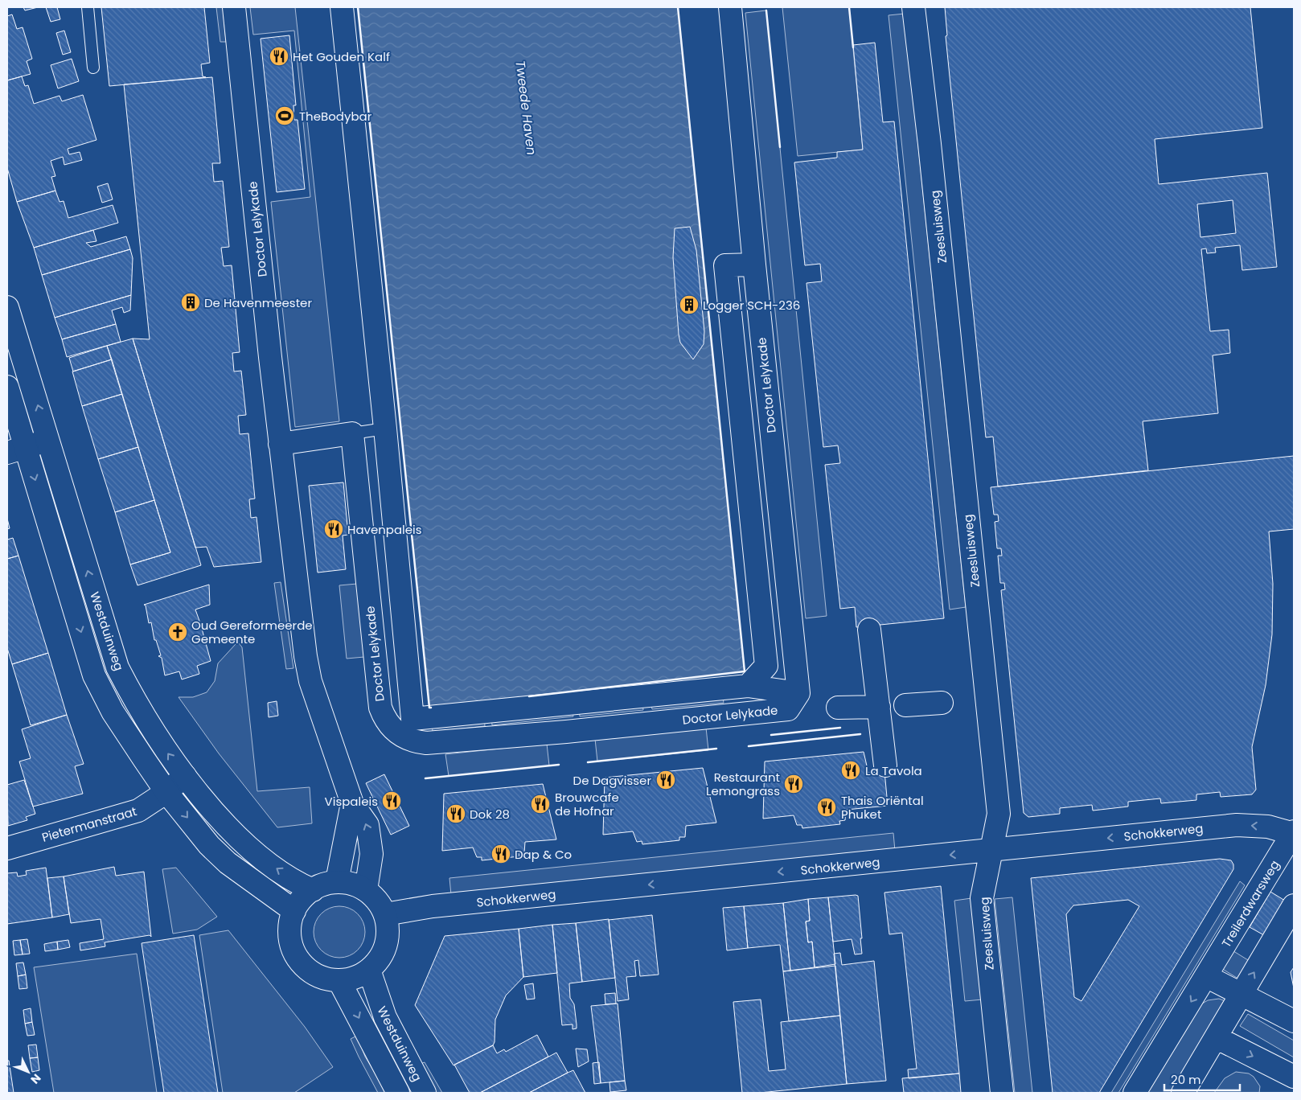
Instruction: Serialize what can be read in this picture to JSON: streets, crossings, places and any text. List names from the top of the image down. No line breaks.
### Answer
{"streets":{"street":["Zeesluisweg","Doctor Lelykade","Westduinweg","Pietermanstraat","Schokkerweg","Treilerdwarsweg"]},"crossings":[["Zeesluisweg","Schokkerweg"],["Doctor Lelykade","Westduinweg"],["Doctor Lelykade","Schokkerweg"],["Westduinweg","Pietermanstraat"],["Westduinweg","Schokkerweg"],["Schokkerweg","Treilerdwarsweg"]],"one_way":["Schokkerweg"],"water":["Tweede Haven"],"places":{"restaurant":["Het Gouden Kalf","Havenpaleis","La Tavola","De Dagvisser","Restaurant Lemongrass","Vispaleis","Brouwcafe de Hofnar","Thais Oriëntal Phuket","Dok 28","Dap & Co"],"sports":["TheBodybar"],"building":["De Havenmeester","Logger SCH-236"],"church":["Oud Gereformeerde Gemeente"]},"scale_bar":"20 m","north":"bottom right"}
